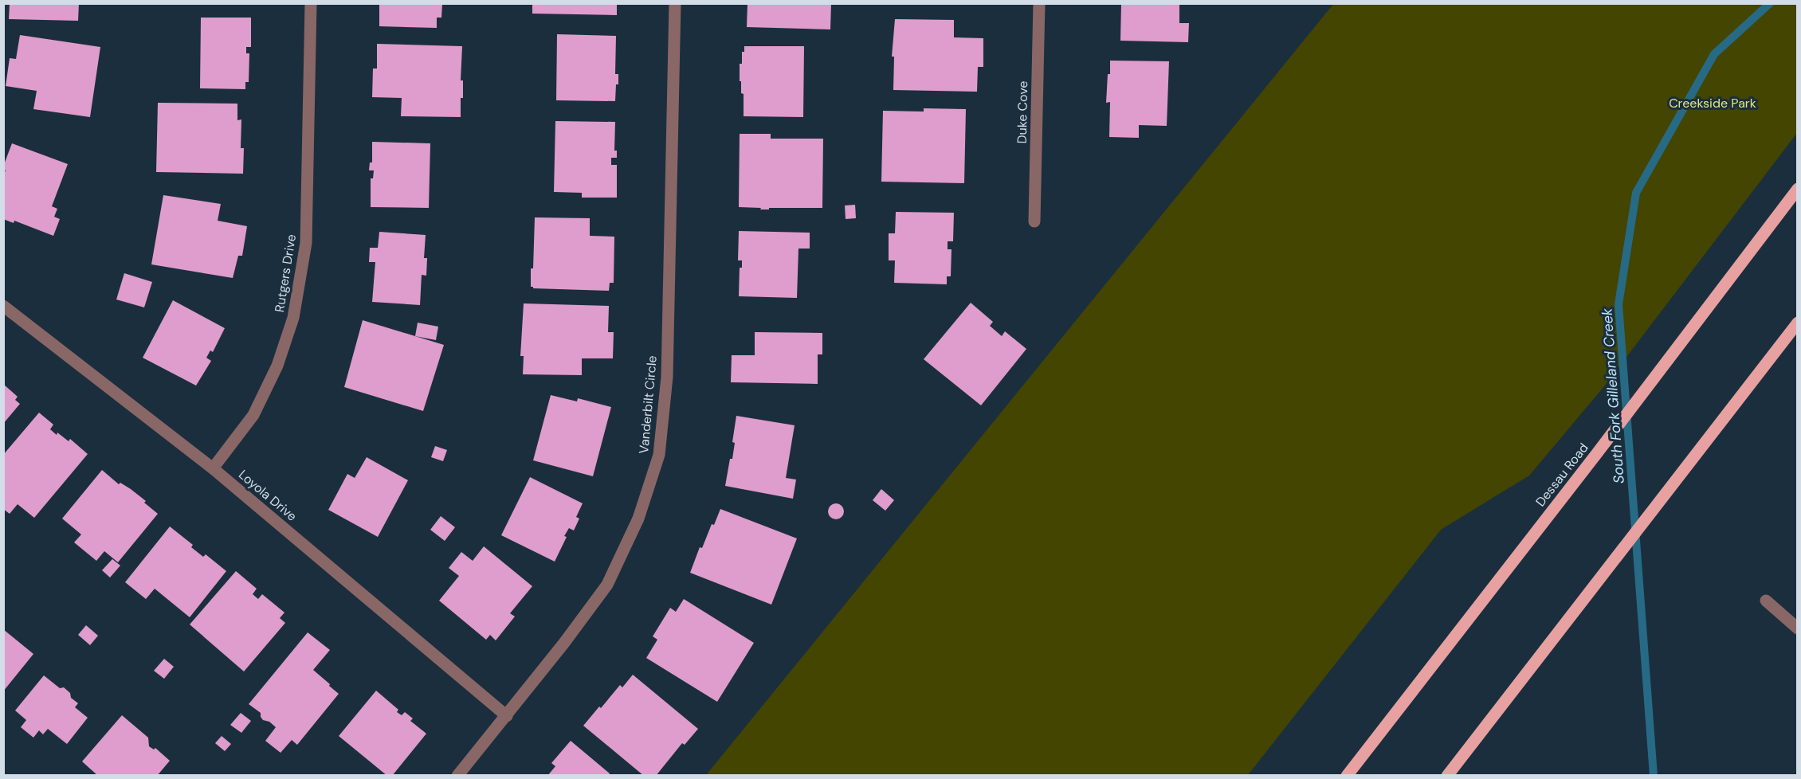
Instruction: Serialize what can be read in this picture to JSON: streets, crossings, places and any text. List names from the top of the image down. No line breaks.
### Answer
{"streets":{"main road":["Dessau Road"],"street":["Duke Cove","Rutgers Drive","Vanderbilt Circle","Loyola Drive"]},"crossings":[["Rutgers Drive","Loyola Drive"],["Vanderbilt Circle","Loyola Drive"]],"water":["South Fork Gilleland Creek"],"parks":["Creekside Park"]}
